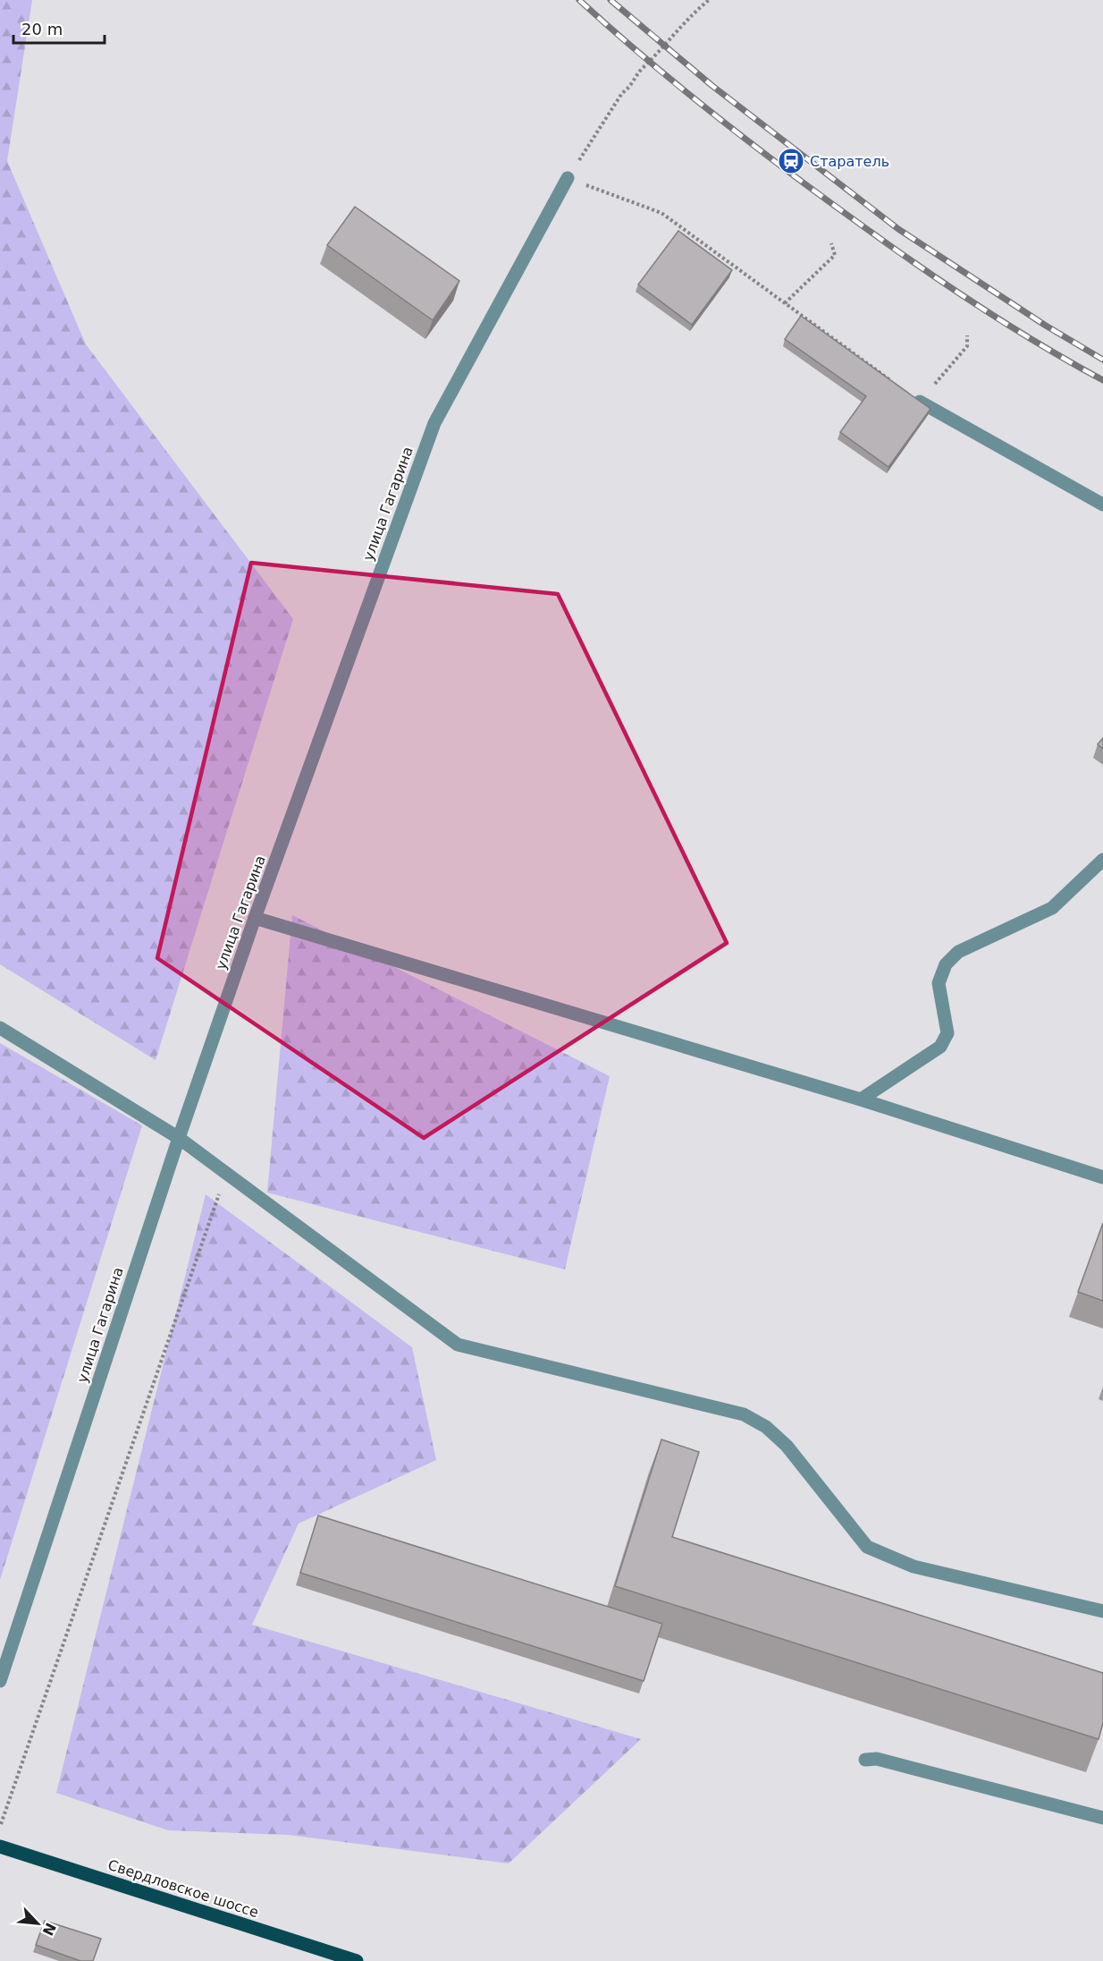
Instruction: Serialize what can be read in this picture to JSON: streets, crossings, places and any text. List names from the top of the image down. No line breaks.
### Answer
{"streets":{"main road":["Свердловское шоссе"],"street":["улица Гагарина"]},"places":{"station":["Старатель"]},"scale_bar":"20 m","north":"bottom right"}
